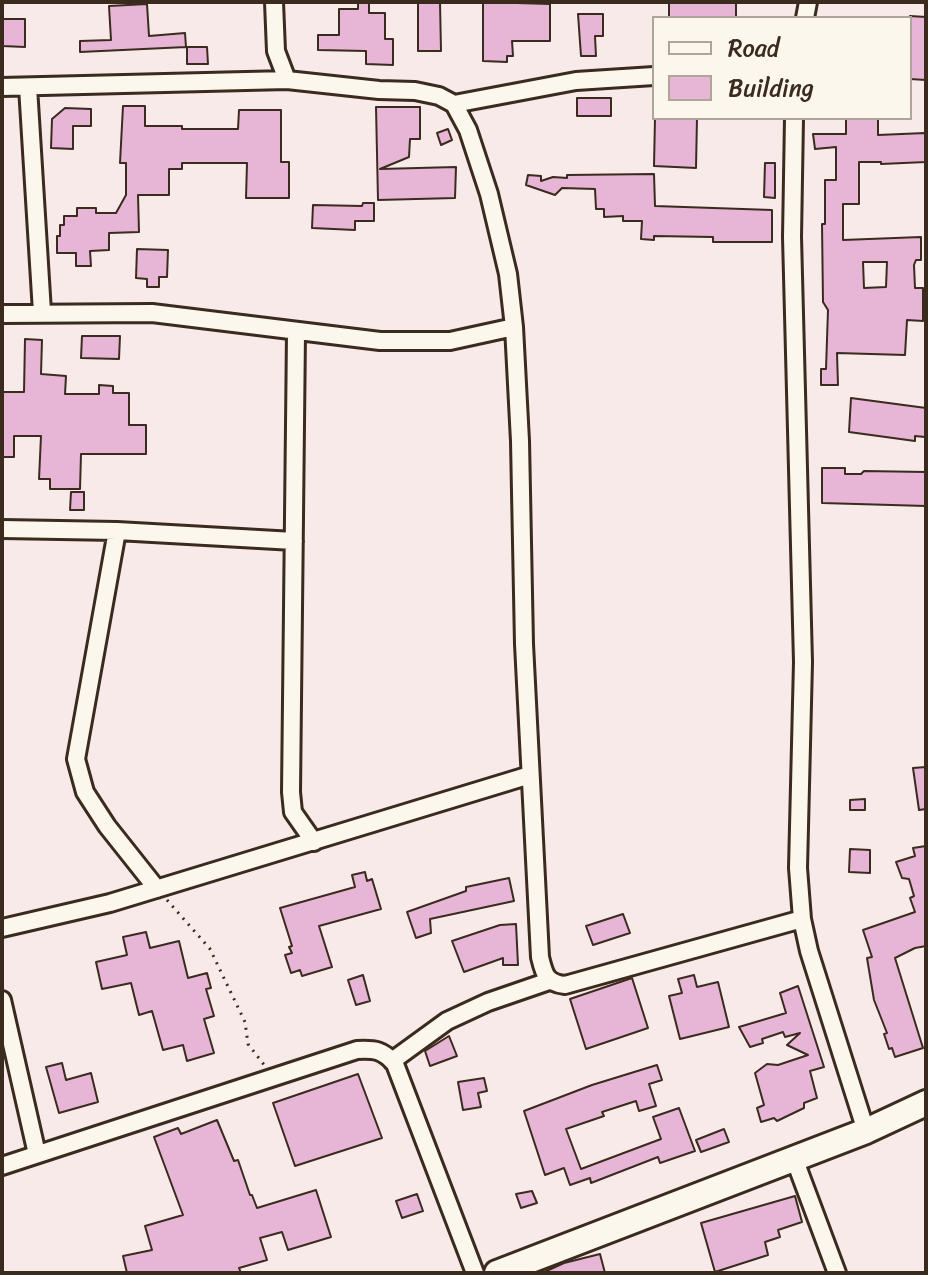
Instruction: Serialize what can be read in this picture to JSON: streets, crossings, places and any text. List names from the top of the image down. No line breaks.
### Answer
{"legend":["Road","Building"]}
